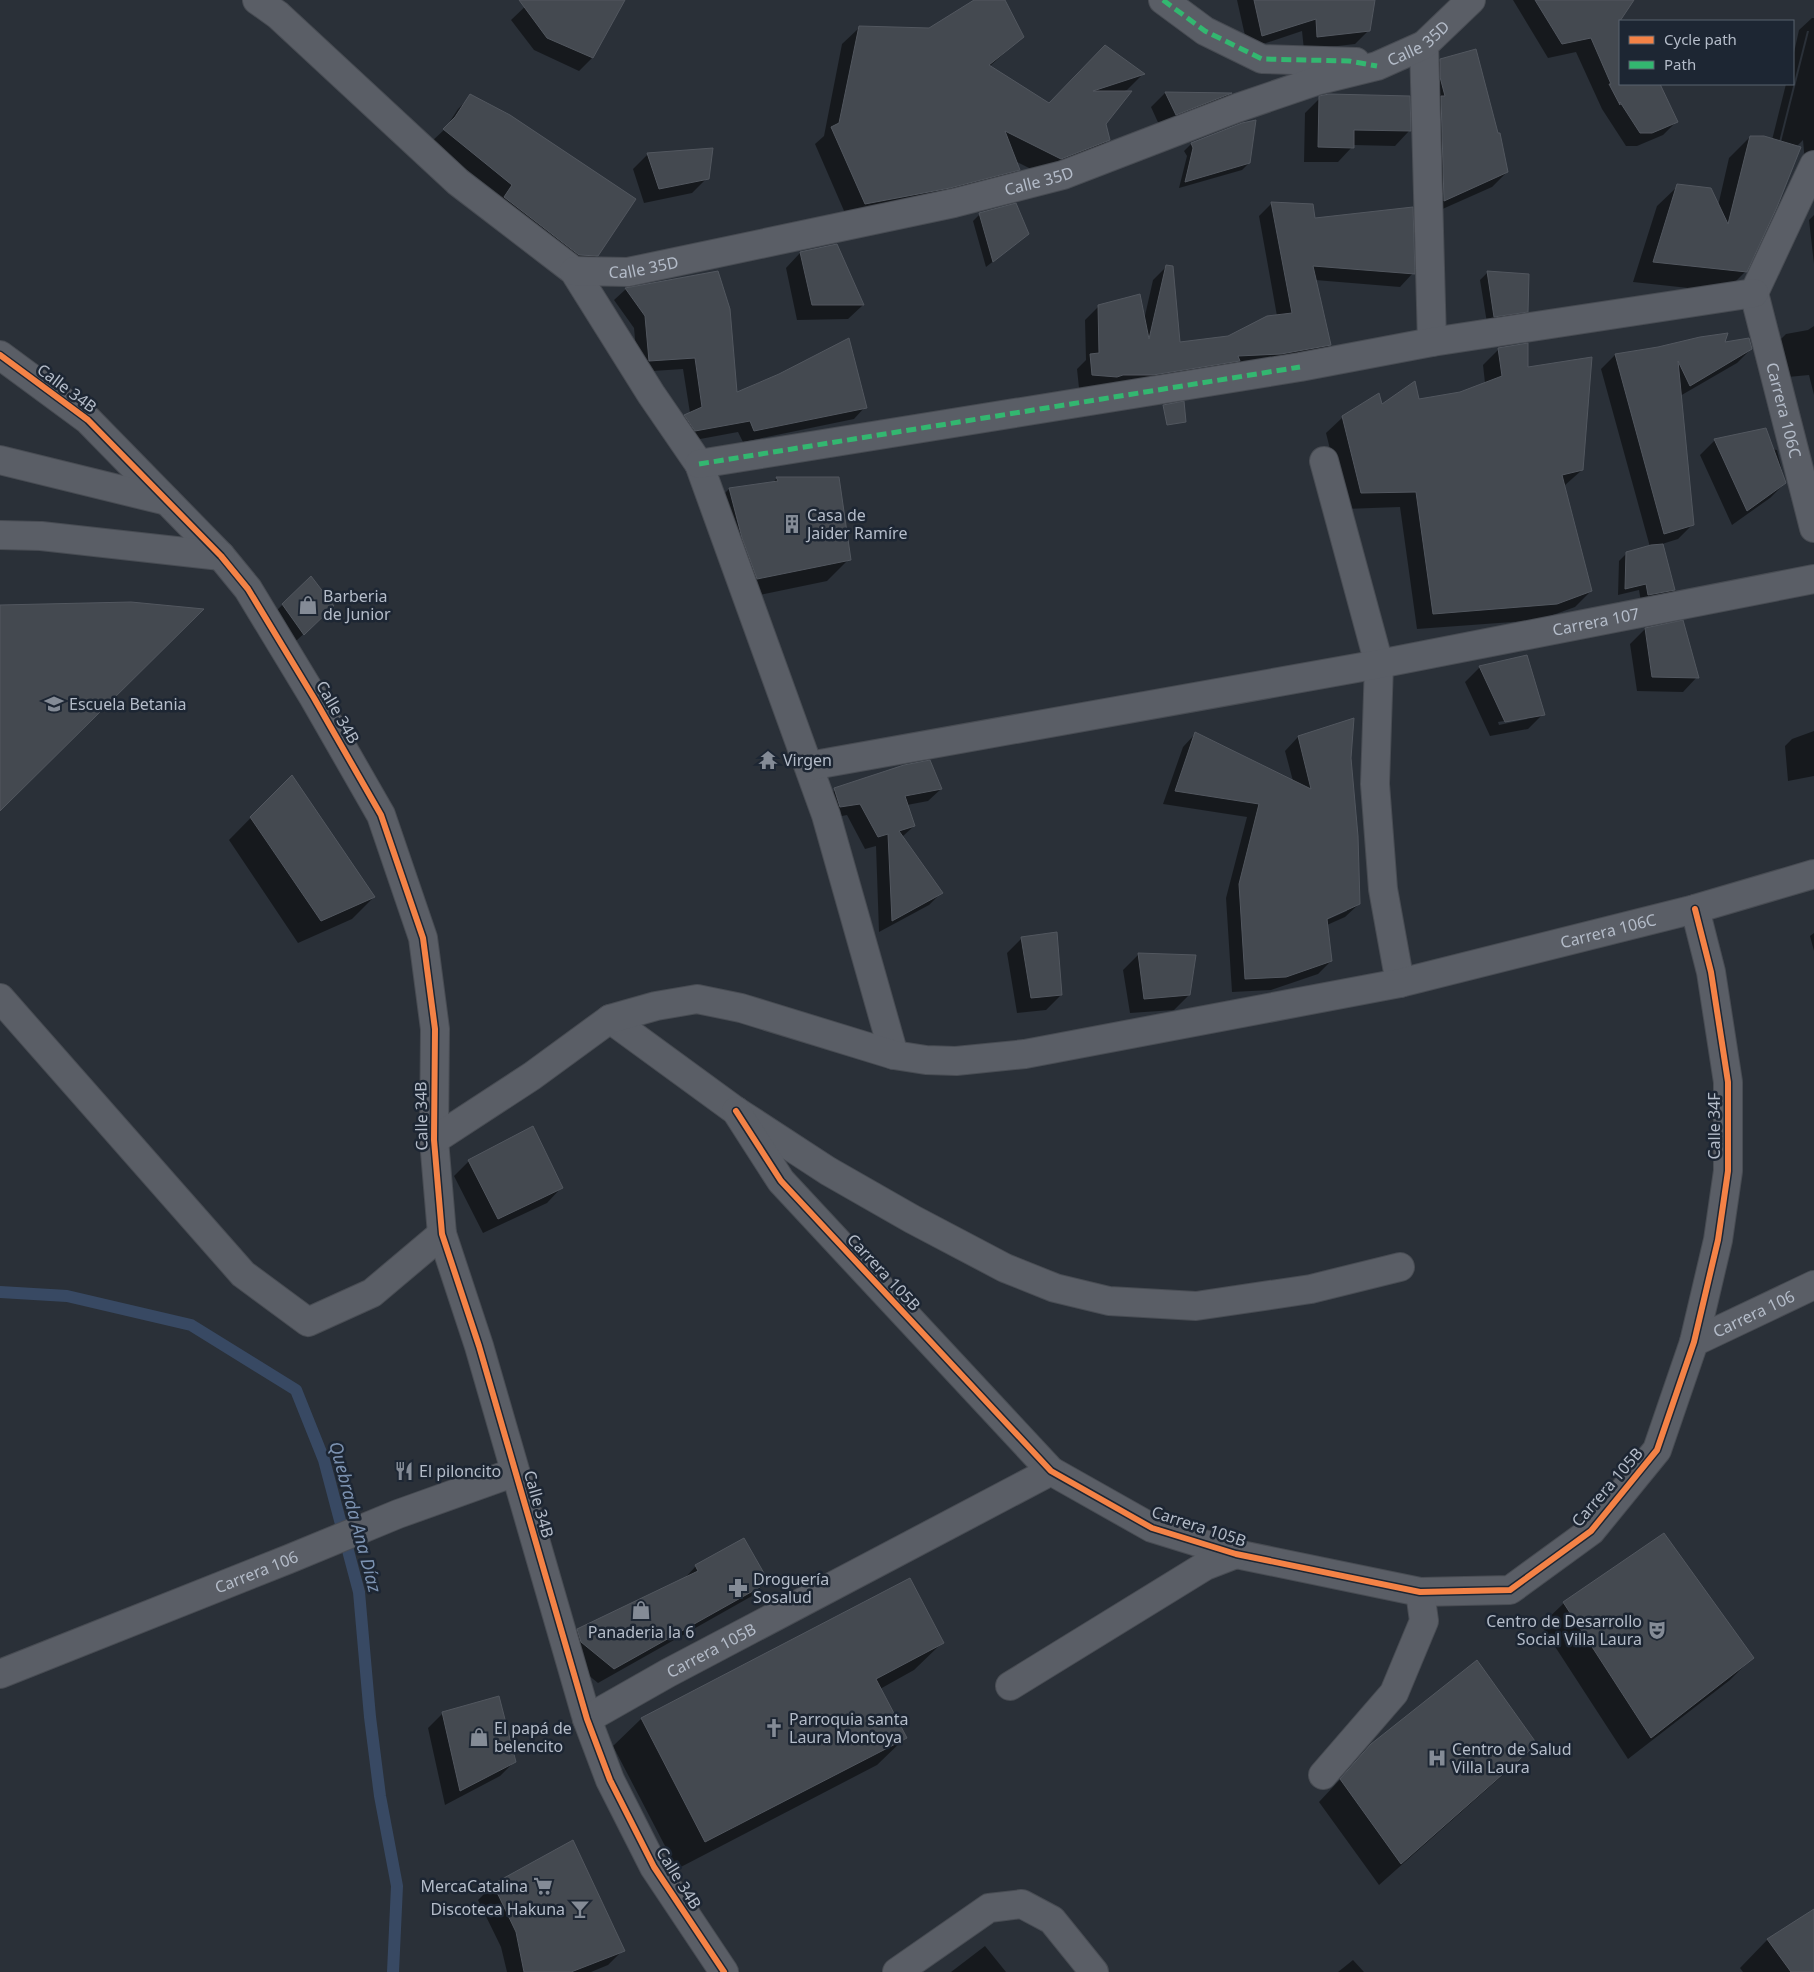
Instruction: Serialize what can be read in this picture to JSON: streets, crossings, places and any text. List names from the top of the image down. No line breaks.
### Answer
{"streets":{"street":["Calle 35D","Calle 34B","Carrera 106C","Carrera 107","Calle 34F","Carrera 105B","Carrera 106"]},"crossings":[["Calle 34B","Carrera 105B"],["Calle 34B","Carrera 106"],["Carrera 106C","Calle 34F"],["Calle 34F","Carrera 105B"],["Calle 34F","Carrera 106"],["Carrera 105B","Carrera 106"]],"water":["Quebrada Ana Díaz"],"places":{"building":["Casa de Jaider Ramíre"],"shop":["Barberia de Junior","Panaderia la 6","El papá de belencito"],"school or university":["Escuela Betania"],"temple":["Virgen"],"restaurant":["El piloncito"],"pharmacy":["Droguería Sosalud"],"theatre":["Centro de Desarrollo Social Villa Laura"],"church":["Parroquia santa Laura Montoya"],"hospital":["Centro de Salud Villa Laura"],"supermarket":["MercaCatalina"],"bar":["Discoteca Hakuna"]},"legend":["Cycle path","Path"]}
